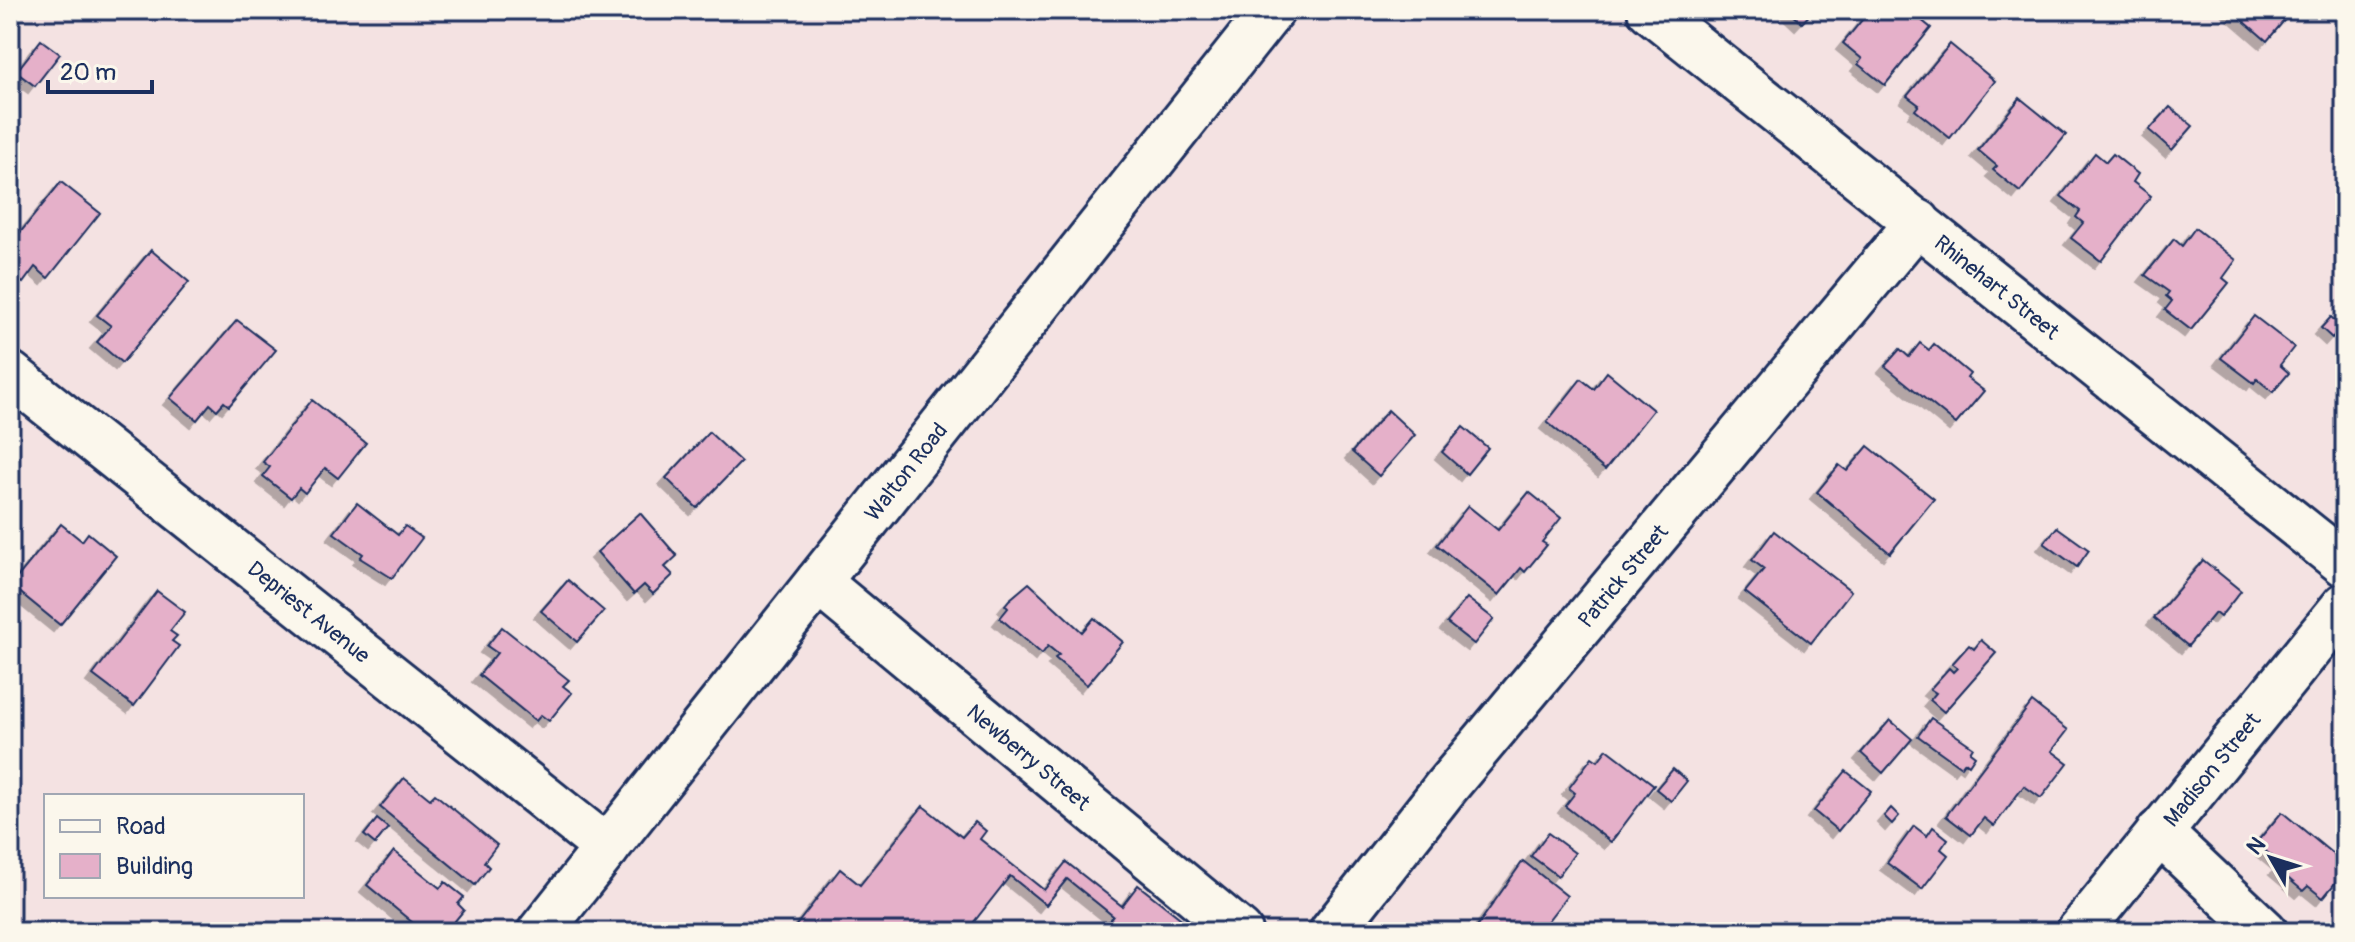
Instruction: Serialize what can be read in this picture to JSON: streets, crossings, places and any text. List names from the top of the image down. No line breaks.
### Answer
{"streets":{"street":["Rhinehart Street","Walton Road","Patrick Street","Depriest Avenue","Newberry Street","Madison Street"]},"crossings":[["Rhinehart Street","Patrick Street"],["Walton Road","Depriest Avenue"],["Walton Road","Newberry Street"]],"legend":["Road","Building"],"scale_bar":"20 m","north":"top left"}
